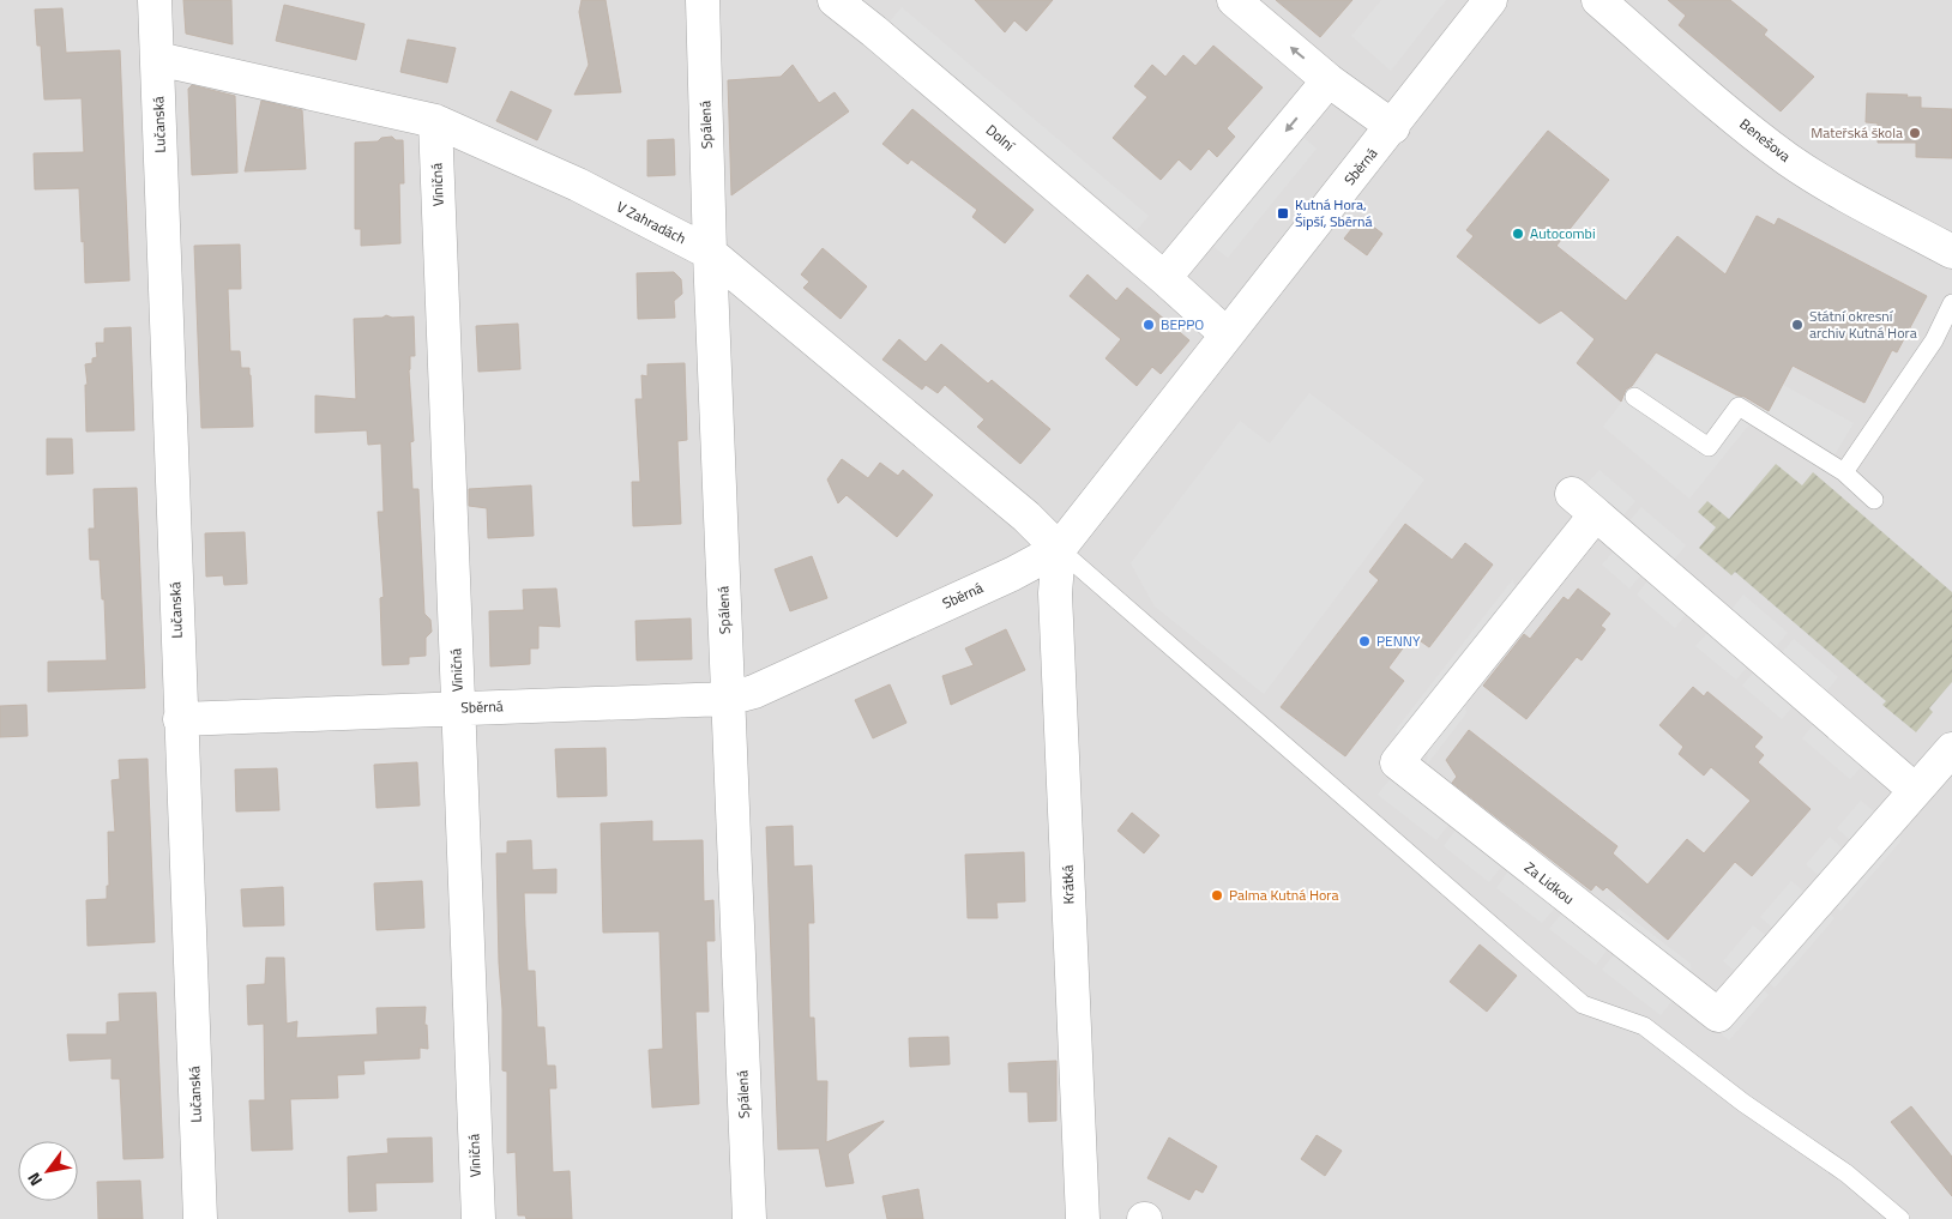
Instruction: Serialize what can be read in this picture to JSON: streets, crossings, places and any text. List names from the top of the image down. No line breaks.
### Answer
{"streets":{"street":["Lučanská","Spálená","Dolní","Benešova","Sběrná","Viničná","V Zahradách","Za Lidkou","Krátká"]},"crossings":[["Lučanská","Sběrná"],["Lučanská","V Zahradách"],["Spálená","Sběrná"],["Spálená","V Zahradách"],["Dolní","Sběrná"],["Sběrná","Viničná"],["Sběrná","V Zahradách"],["Sběrná","Krátká"],["Viničná","V Zahradách"],["V Zahradách","Krátká"]],"places":{"other":["Mateřská škola","Autocombi","BEPPO","Státní okresní archiv Kutná Hora","PENNY","Palma Kutná Hora"],"transit":["Kutná Hora, Šipší, Sběrná"]},"north":"bottom left"}
